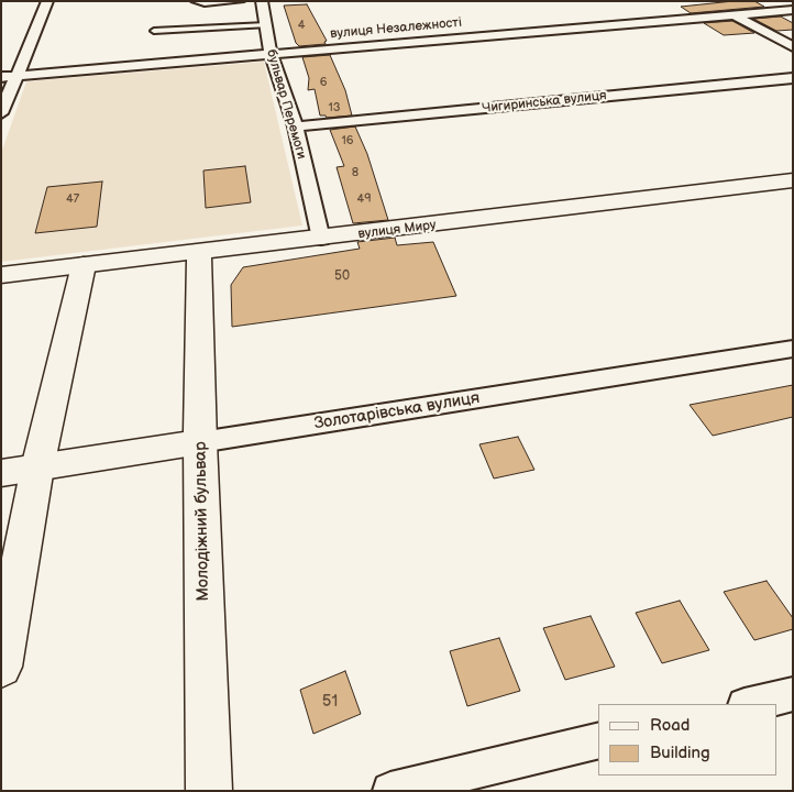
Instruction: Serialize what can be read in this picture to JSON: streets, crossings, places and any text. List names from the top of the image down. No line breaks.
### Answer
{"streets":{"main road":["вулиця Миру","Золотарівська вулиця","Молодіжний бульвар"],"street":["вулиця Незалежності","Чигиринська вулиця","бульвар Перемоги"]},"crossings":[["вулиця Незалежності","бульвар Перемоги"],["Чигиринська вулиця","бульвар Перемоги"],["бульвар Перемоги","вулиця Миру"],["вулиця Миру","Молодіжний бульвар"],["Золотарівська вулиця","Молодіжний бульвар"]],"house_numbers":["4","6","13","16","8","47","49","50","51"],"legend":["Road","Building"]}
